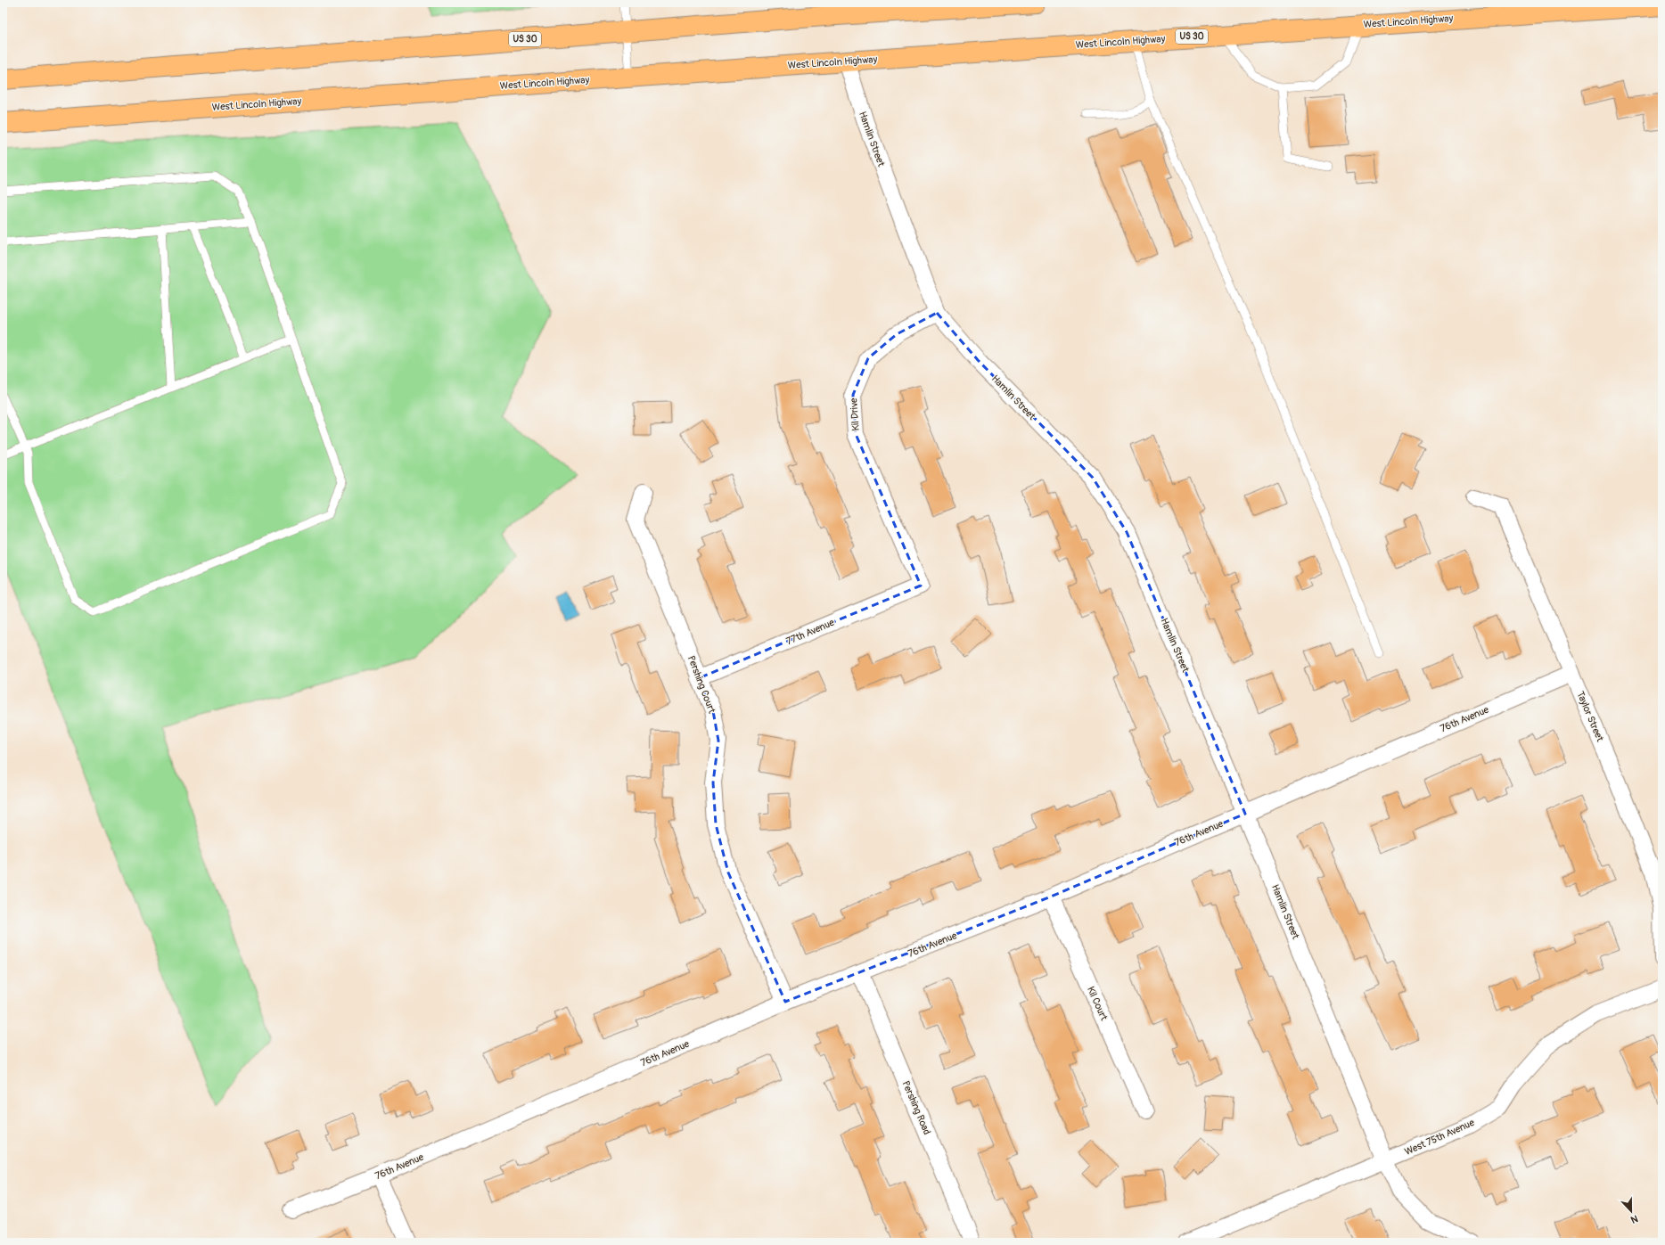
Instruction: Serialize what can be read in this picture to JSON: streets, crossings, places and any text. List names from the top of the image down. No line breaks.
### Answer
{"streets":{"main road":["West Lincoln Highway","US 30"],"street":["Hamlin Street","Kil Drive","77th Avenue","Pershing Court","Taylor Street","76th Avenue","Kil Court","Pershing Road","West 75th Avenue"]},"crossings":[["West Lincoln Highway","Hamlin Street"],["Hamlin Street","Kil Drive"],["Hamlin Street","76th Avenue"],["Hamlin Street","West 75th Avenue"],["Kil Drive","77th Avenue"],["77th Avenue","Pershing Court"],["Pershing Court","76th Avenue"],["Taylor Street","76th Avenue"],["76th Avenue","Kil Court"],["76th Avenue","Pershing Road"]],"north":"bottom"}
